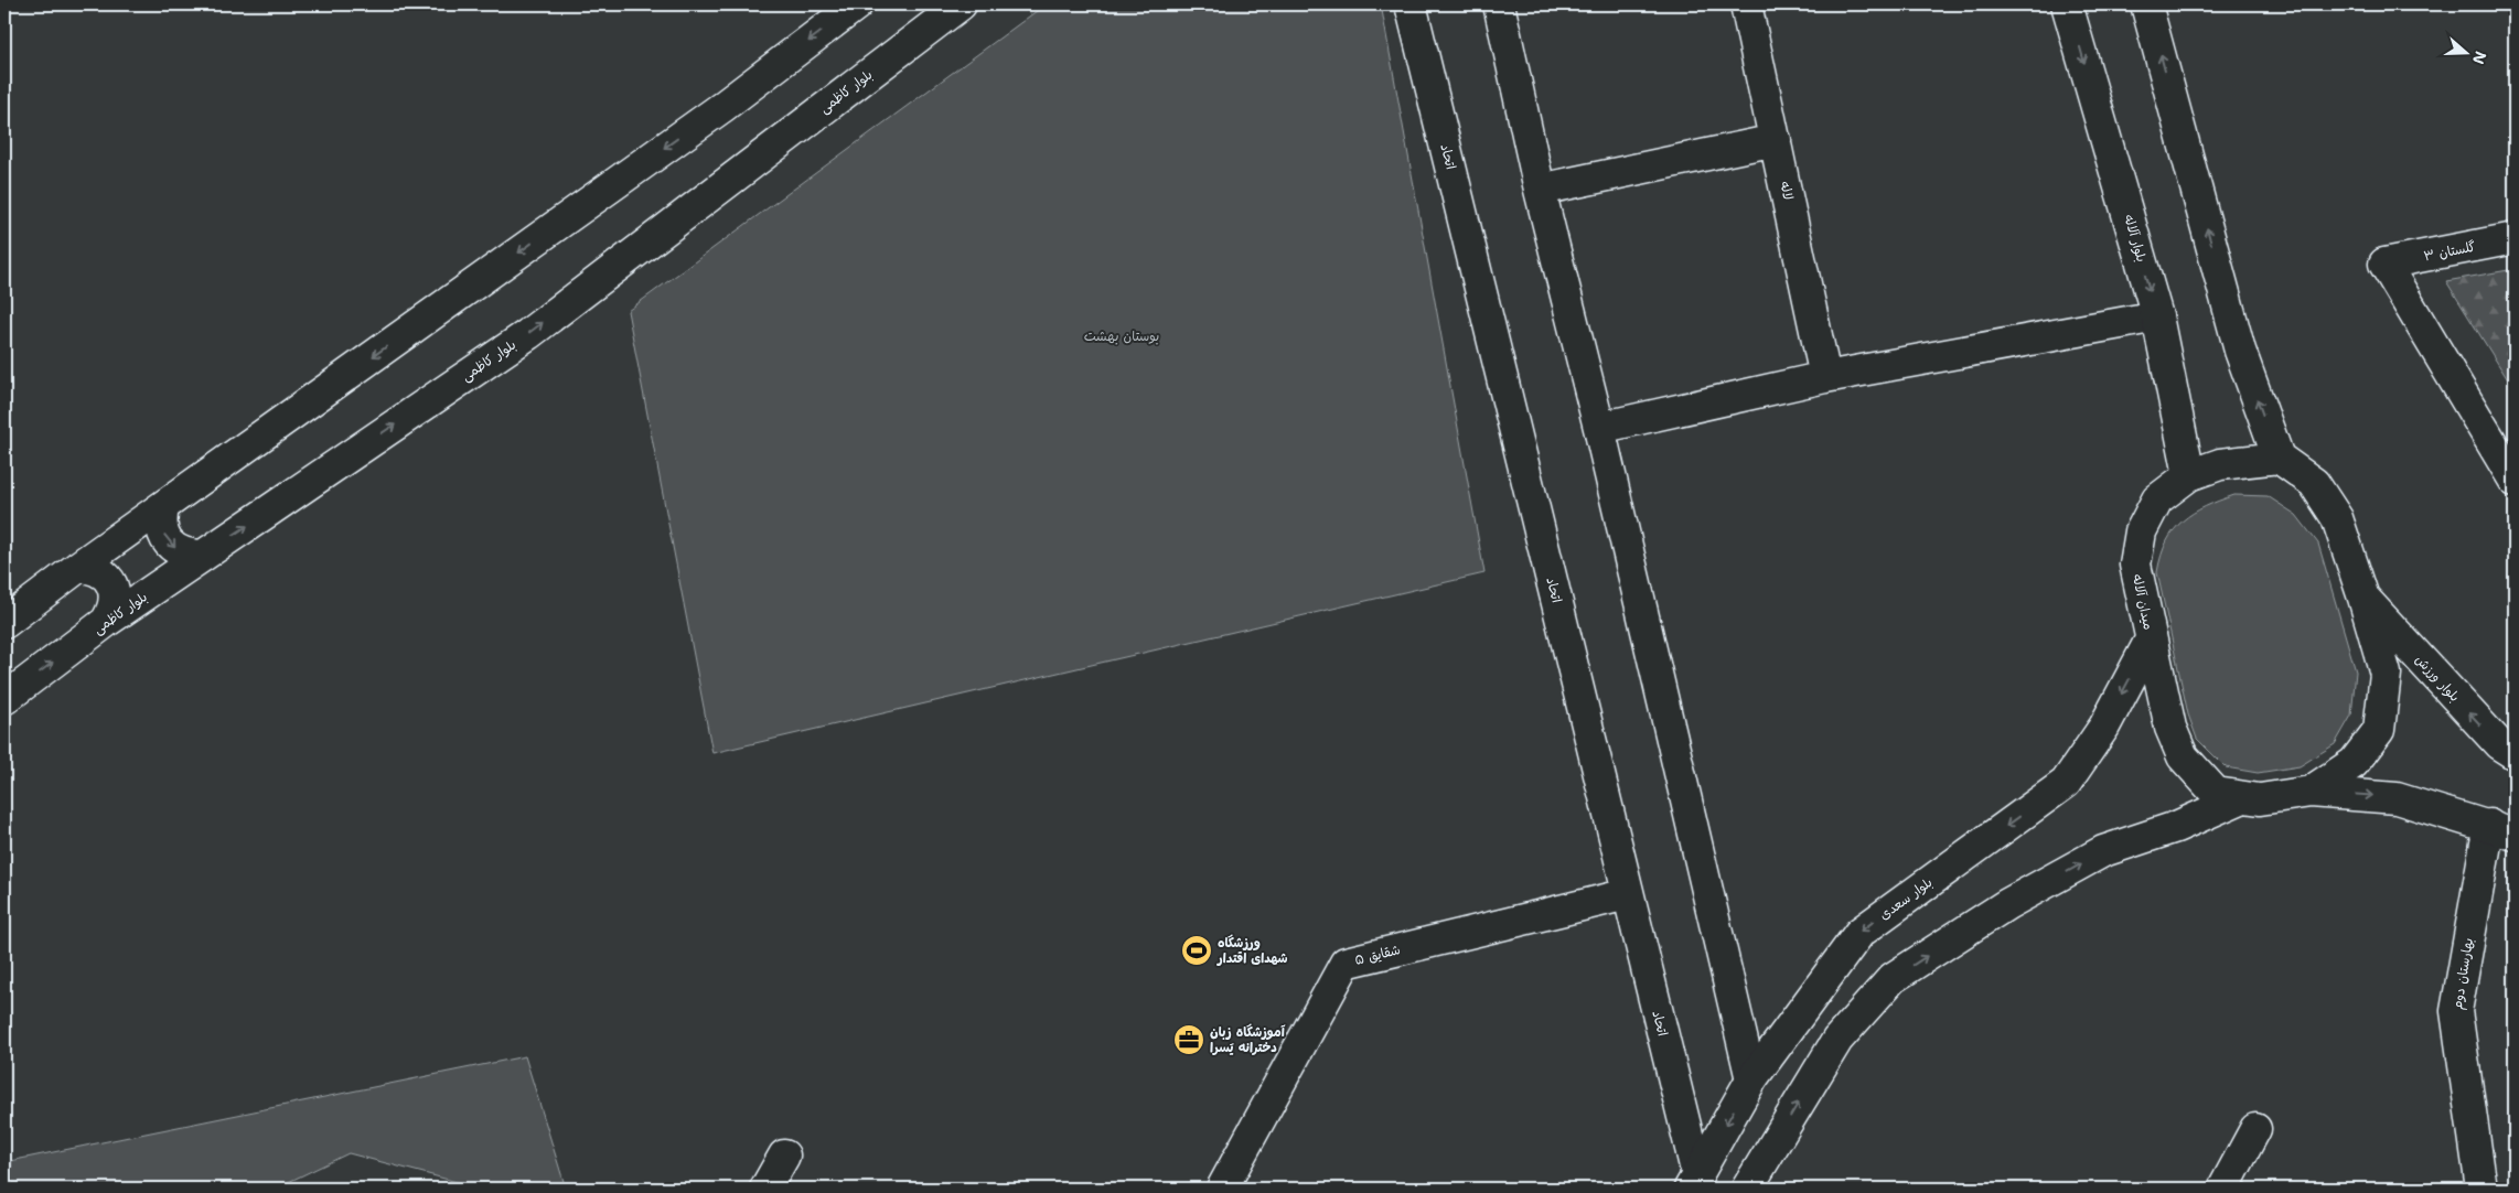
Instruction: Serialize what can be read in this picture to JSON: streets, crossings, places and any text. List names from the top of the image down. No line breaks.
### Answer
{"streets":{"street":["بلوار کاظمی","اتحاد","لاله","بلوار آلاله","گلستان ۳","میدان آلاله","بلوار ورزش","بلوار سعدی","شقایق ۵","بهارستان دوم"]},"crossings":[["اتحاد","بلوار سعدی"],["اتحاد","شقایق ۵"],["بلوار آلاله","میدان آلاله"],["میدان آلاله","بلوار ورزش"],["میدان آلاله","بلوار سعدی"]],"one_way":["بلوار ورزش"],"parks":["بوستان بهشت"],"places":{"sports":["ورزشگاه شهدای اقتدار"],"office":["آموزشگاه زبان دخترانه یَسرا"]},"north":"right"}
